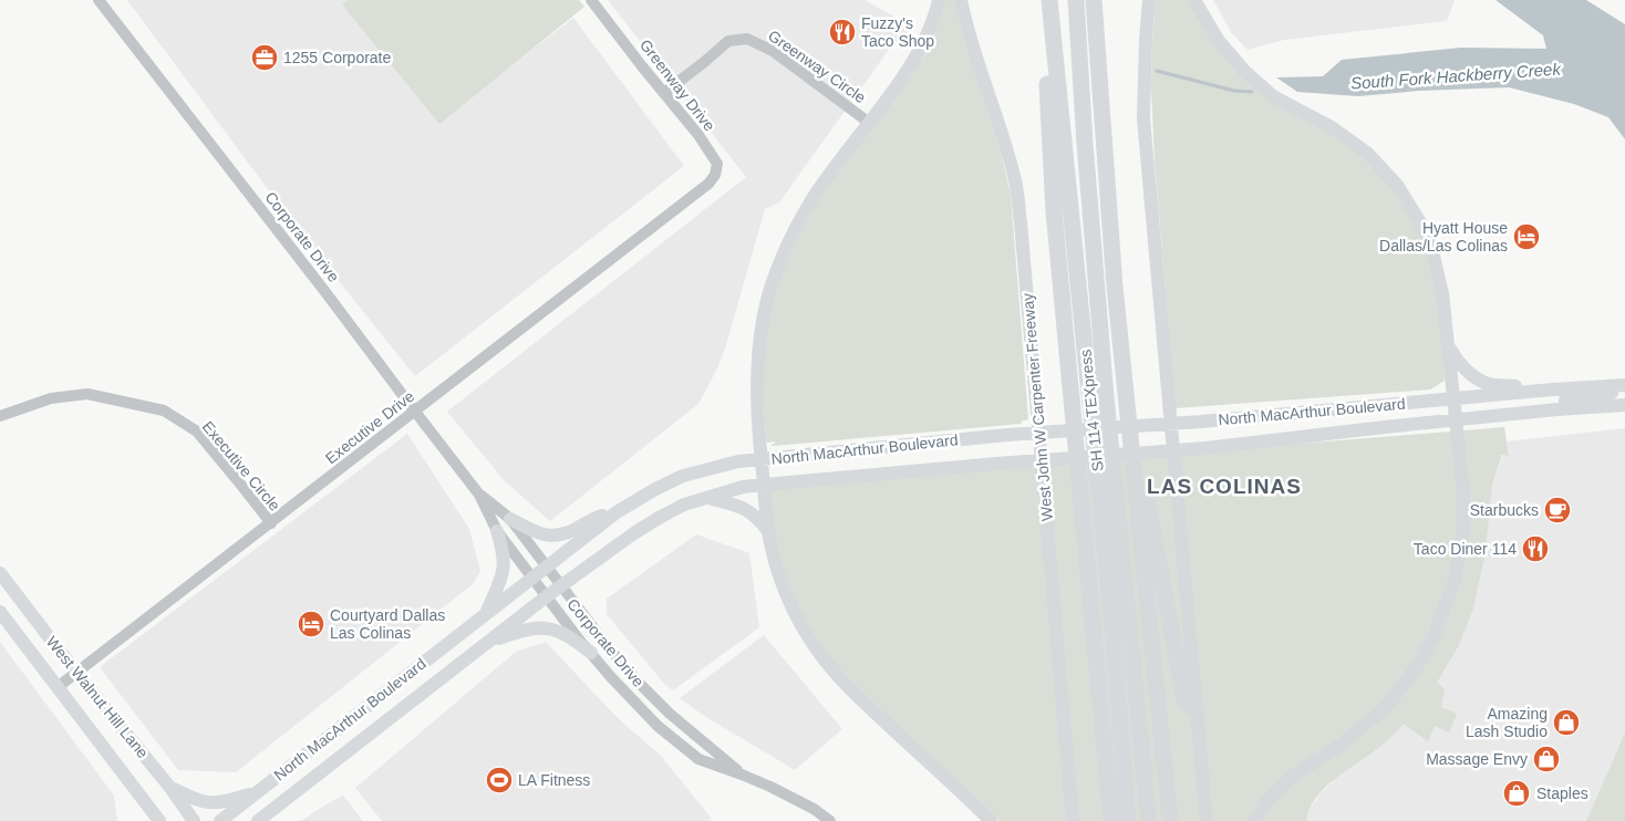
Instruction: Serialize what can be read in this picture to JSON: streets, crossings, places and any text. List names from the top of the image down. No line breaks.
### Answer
{"streets":{"highway":["SH 114 TEXpress"],"main road":["West John W Carpenter Freeway","North MacArthur Boulevard","West Walnut Hill Lane"],"street":["Greenway Circle","Greenway Drive","Corporate Drive","Executive Drive","Executive Circle"]},"crossings":[["Greenway Circle","Greenway Drive"],["Greenway Drive","Executive Drive"],["Corporate Drive","North MacArthur Boulevard"],["Corporate Drive","Executive Drive"],["Executive Drive","Executive Circle"],["Executive Drive","West Walnut Hill Lane"]],"districts":["LAS COLINAS"],"water":["South Fork Hackberry Creek"],"places":{"restaurant":["Fuzzy's Taco Shop","Taco Diner 114"],"office":["1255 Corporate"],"hotel":["Hyatt House Dallas/Las Colinas","Courtyard Dallas Las Colinas"],"cafe":["Starbucks"],"shop":["Amazing Lash Studio","Massage Envy","Staples"],"sports":["LA Fitness"]}}
